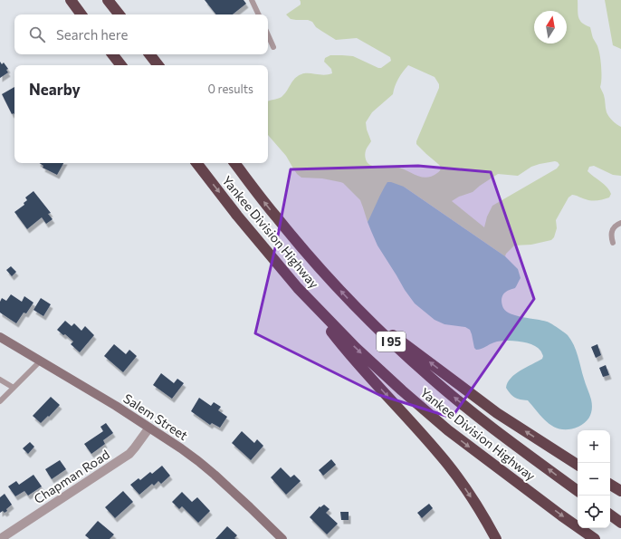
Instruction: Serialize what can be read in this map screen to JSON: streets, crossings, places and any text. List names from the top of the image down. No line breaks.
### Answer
{"streets":{"highway":["Yankee Division Highway","I 95"],"main road":["Salem Street"],"street":["Chapman Road"]},"crossings":[["Salem Street","Chapman Road"]],"north":"top","page":{"search":"Search here","heading":["Nearby","0 results"],"map_buttons":["+","−"]}}
